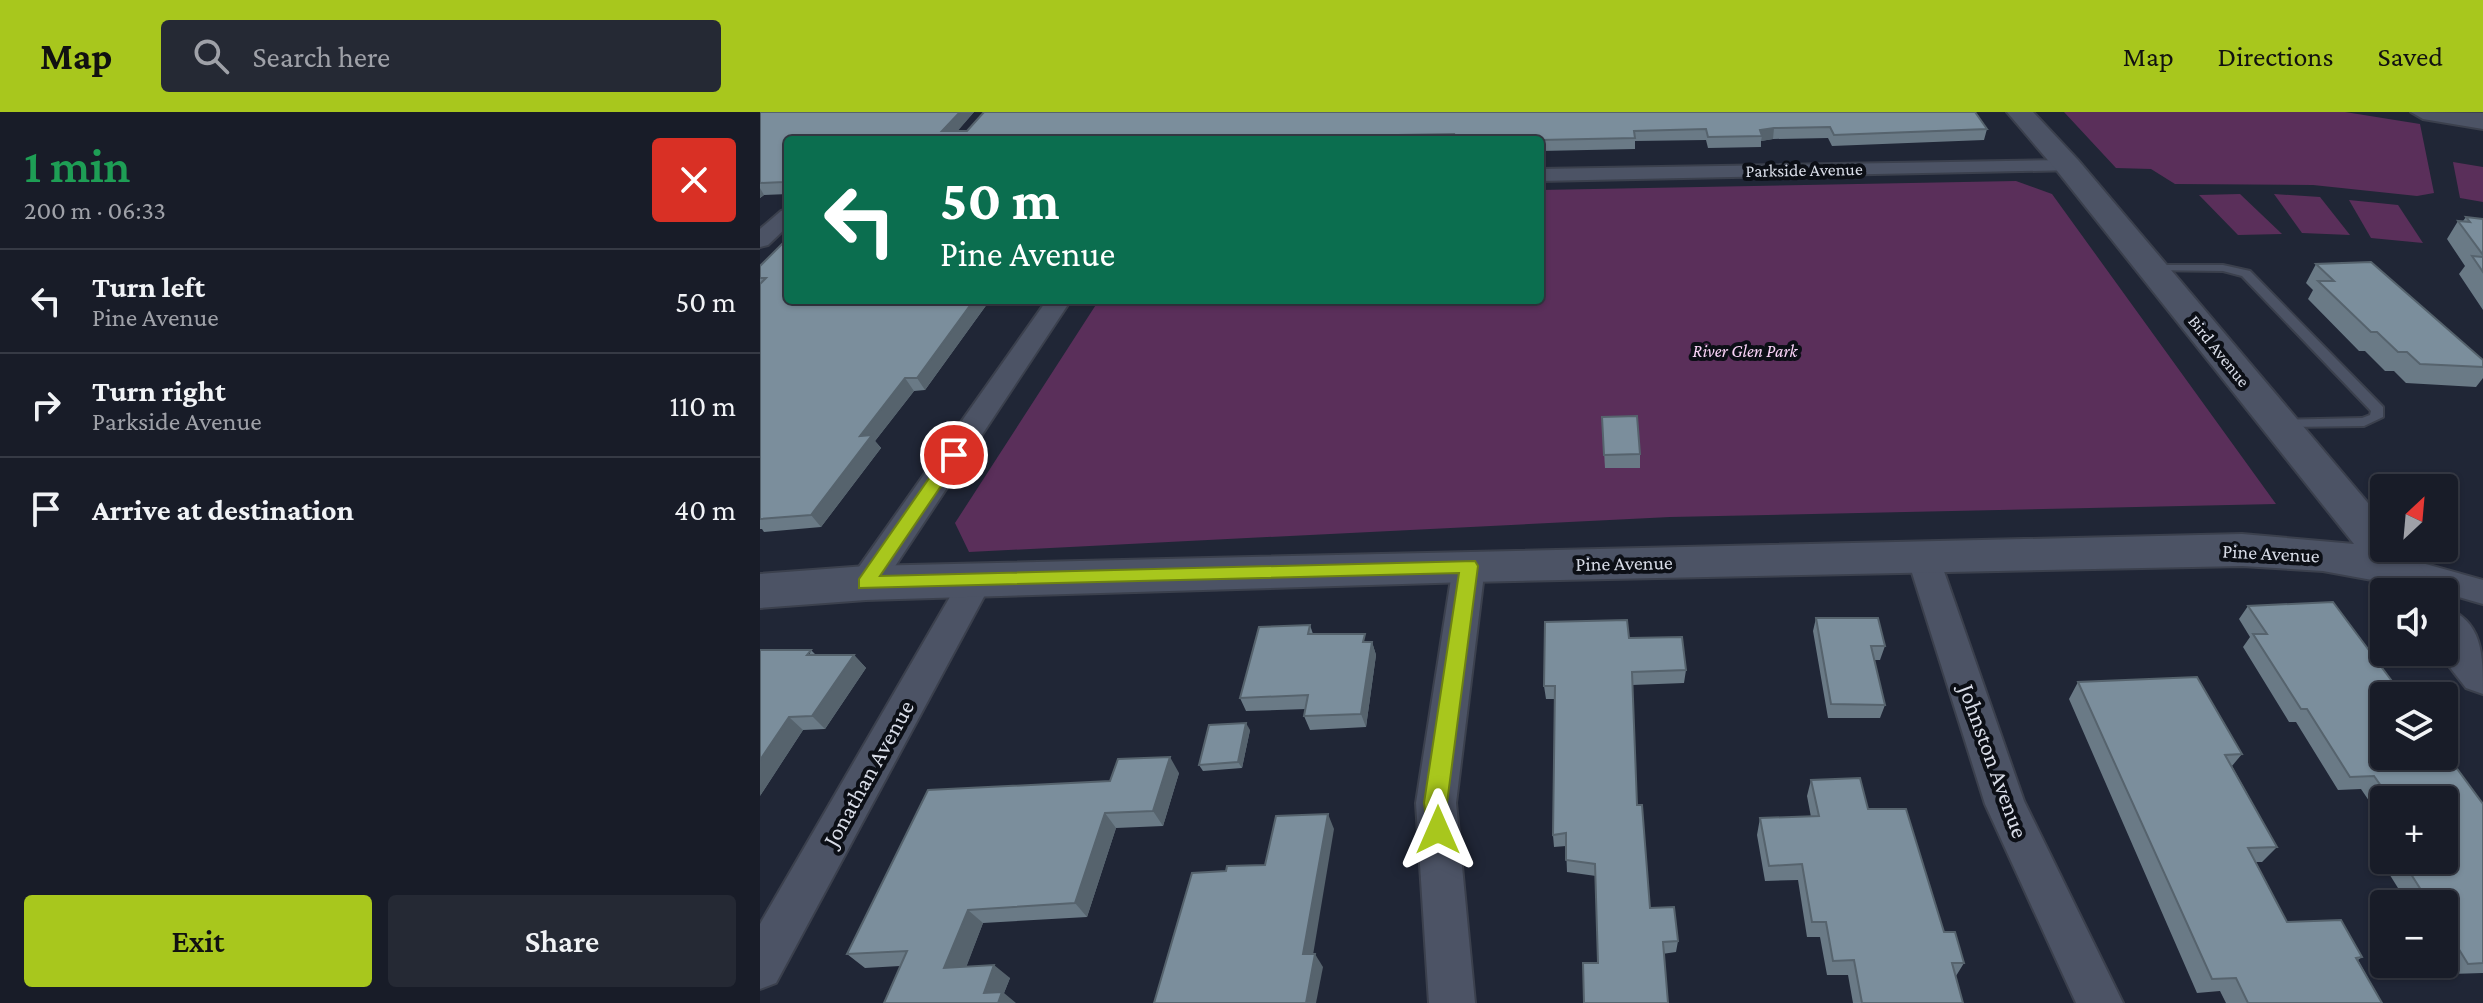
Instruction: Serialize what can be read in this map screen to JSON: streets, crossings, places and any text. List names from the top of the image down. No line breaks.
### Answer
{"streets":{"street":["Parkside Avenue","Bird Avenue","Pine Avenue","Johnston Avenue","Jonathan Avenue"]},"crossings":[["Parkside Avenue","Bird Avenue"],["Pine Avenue","Johnston Avenue"],["Pine Avenue","Jonathan Avenue"]],"parks":["River Glen Park"],"north":"top right","page":{"header":"Map","search":"Search here","nav":["Map","Directions","Saved"],"heading":["1 min","200 m · 06:33"],"turn":["50 m","Pine Avenue"],"list":[{"name":"Turn left","note":"Pine Avenue","value":"50 m"},{"name":"Turn right","note":"Parkside Avenue","value":"110 m"},{"name":"Arrive at destination","value":"40 m"}],"map_buttons":["+","−"],"buttons":["Exit","Share"]}}
